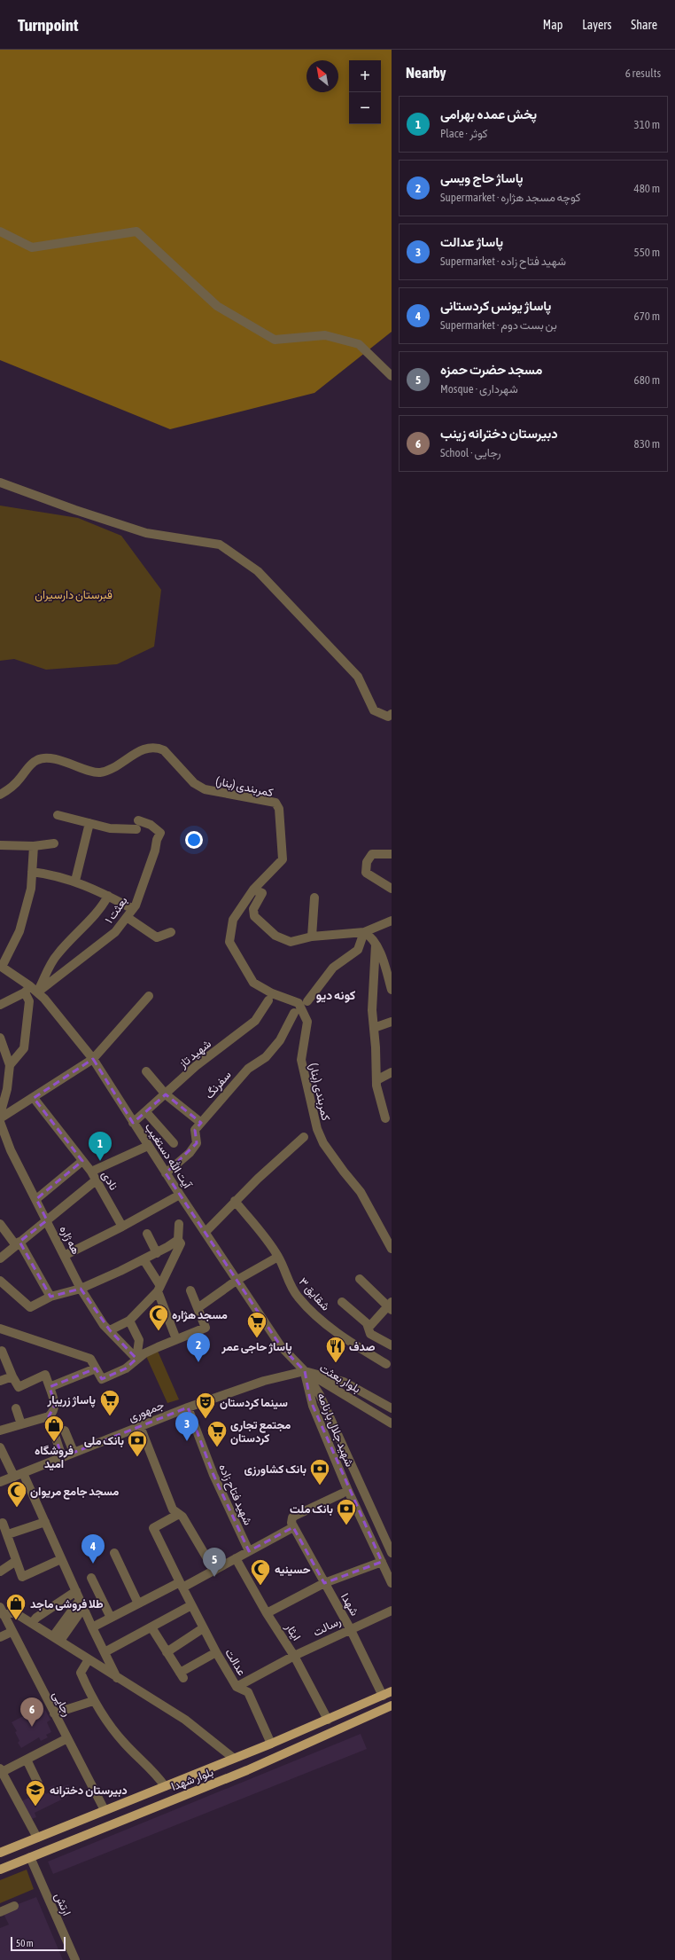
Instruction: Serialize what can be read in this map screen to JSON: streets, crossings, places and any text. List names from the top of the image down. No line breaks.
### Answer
{"streets":{"main road":["بلوار شهدا"],"street":["کمربندی (بنار)","بعثت ۱","شهید تاز","سفرنگ","آیت الله دستغیب","نادی","هه ژاره","شقایق ۳","بلوار بعثت","جمهوری","شهید جلال بارنامه","شهید فتاح زاده","شهدا","رسالت","ایثار","عدالت","رجایی","ارتش"]},"crossings":[["بعثت ۱","آیت الله دستغیب"],["شهید تاز","آیت الله دستغیب"],["سفرنگ","آیت الله دستغیب"],["آیت الله دستغیب","بلوار بعثت"],["آیت الله دستغیب","جمهوری"],["آیت الله دستغیب","شهید جلال بارنامه"],["بلوار بعثت","جمهوری"],["بلوار بعثت","شهید جلال بارنامه"],["جمهوری","شهید جلال بارنامه"],["جمهوری","شهید فتاح زاده"],["شهدا","رسالت"],["شهدا","بلوار شهدا"],["رسالت","ایثار"],["رسالت","عدالت"],["ایثار","بلوار شهدا"],["عدالت","بلوار شهدا"],["رجایی","بلوار شهدا"],["بلوار شهدا","ارتش"]],"districts":["کونه دیو"],"parks":["قبرستان دارسیران"],"places":{"mosque":["مسجد هژاره","مسجد جامع مریوان","حسینیه"],"supermarket":["پاساژ حاجی عمر","پاساژ زریبار","مجتمع تجاری کردستان"],"restaurant":["صدف"],"theatre":["سینما کردستان"],"shop":["فروشگاه امید","طلا فروشی ماجد"],"bank":["بانک ملی","بانک کشاورزی","بانک ملت"],"school or university":["دبیرستان دخترانه"]},"scale_bar":"50 m","north":"top left","page":{"header":"Turnpoint","nav":["Map","Layers","Share"],"heading":["Nearby","6 results"],"map_buttons":["+","−"],"list":[{"mark":"1","name":"پخش عمده بهرامی","note":"Place · کوثر","value":"310 m"},{"mark":"2","name":"پاساژ حاج ویسی","note":"Supermarket · کوچه مسجد هژاره","value":"480 m"},{"mark":"3","name":"پاساژ عدالت","note":"Supermarket · شهید فتاح زاده","value":"550 m"},{"mark":"4","name":"پاساژ یونس کردستانی","note":"Supermarket · بن بست دوم","value":"670 m"},{"mark":"5","name":"مسجد حضرت حمزه","note":"Mosque · شهرداری","value":"680 m"},{"mark":"6","name":"دبیرستان دخترانه زینب","note":"School · رجایی","value":"830 m"}],"pins":["1","2","3","4","5","6"],"scale":"50 m"}}
